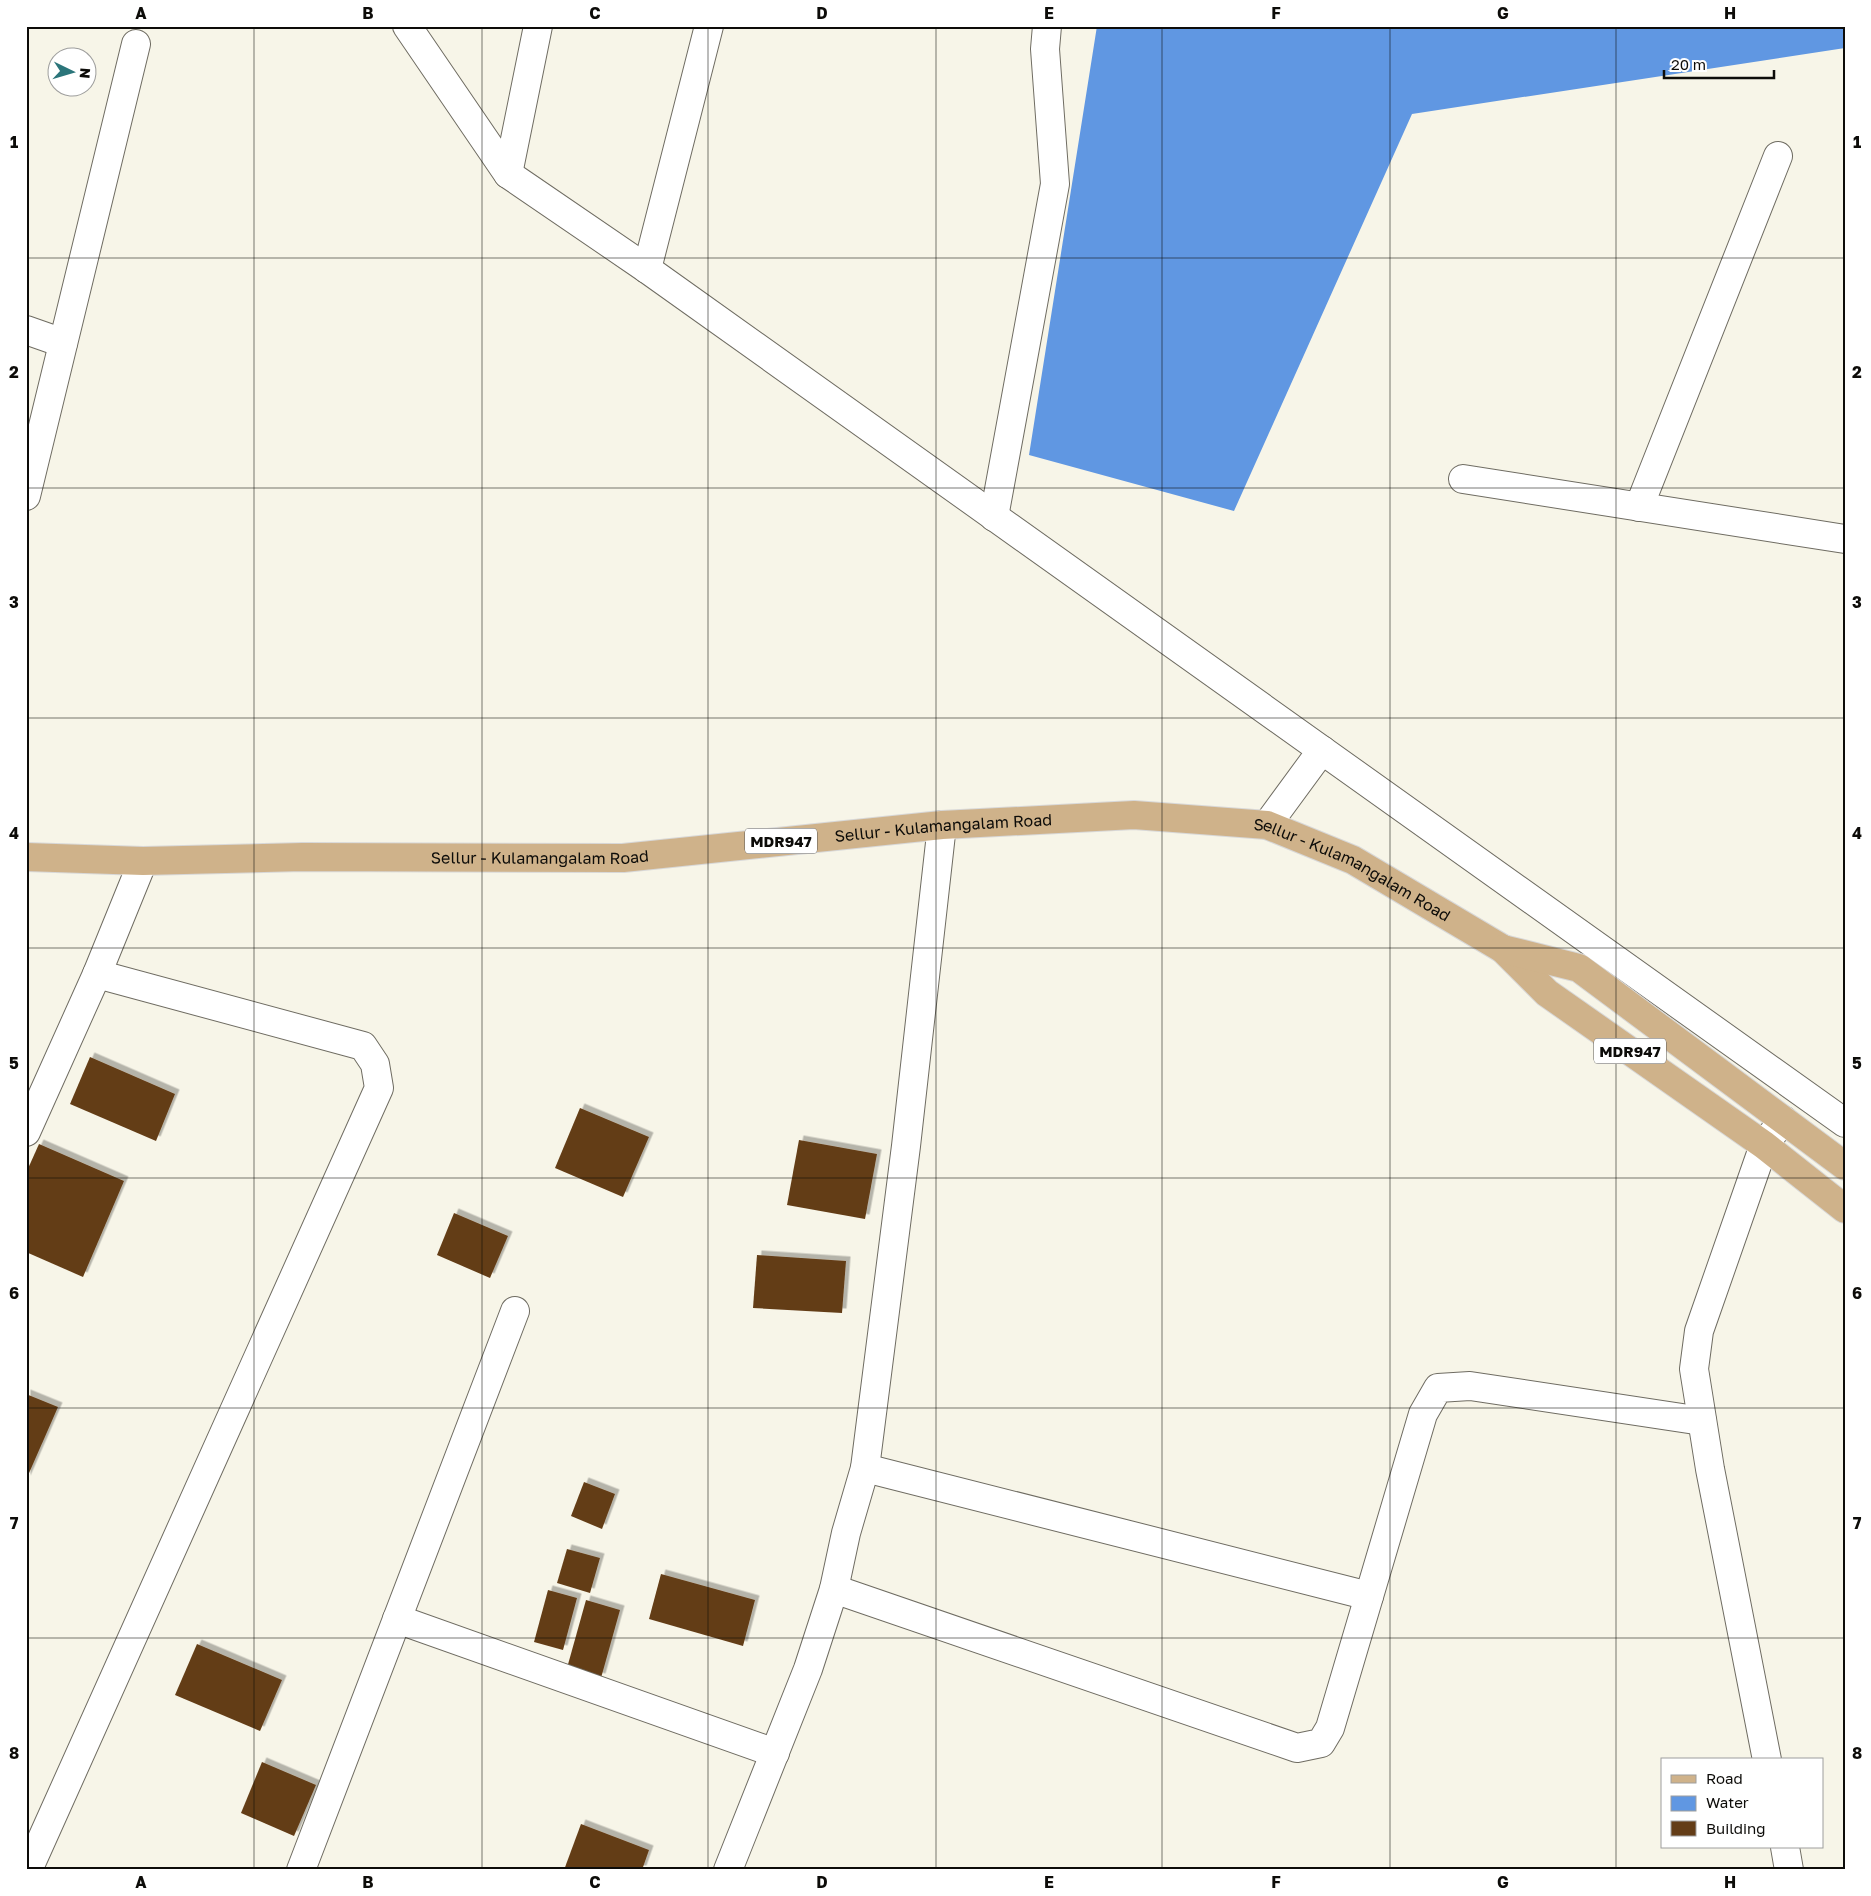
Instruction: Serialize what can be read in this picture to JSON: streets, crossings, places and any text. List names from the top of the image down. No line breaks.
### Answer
{"streets":{"main road":["Sellur - Kulamangalam Road","MDR947"]},"legend":["Road","Water","Building"],"scale_bar":"20 m","north":"right","grid":{"columns":["A","B","C","D","E","F","G","H"],"rows":["1","2","3","4","5","6","7","8"]}}
